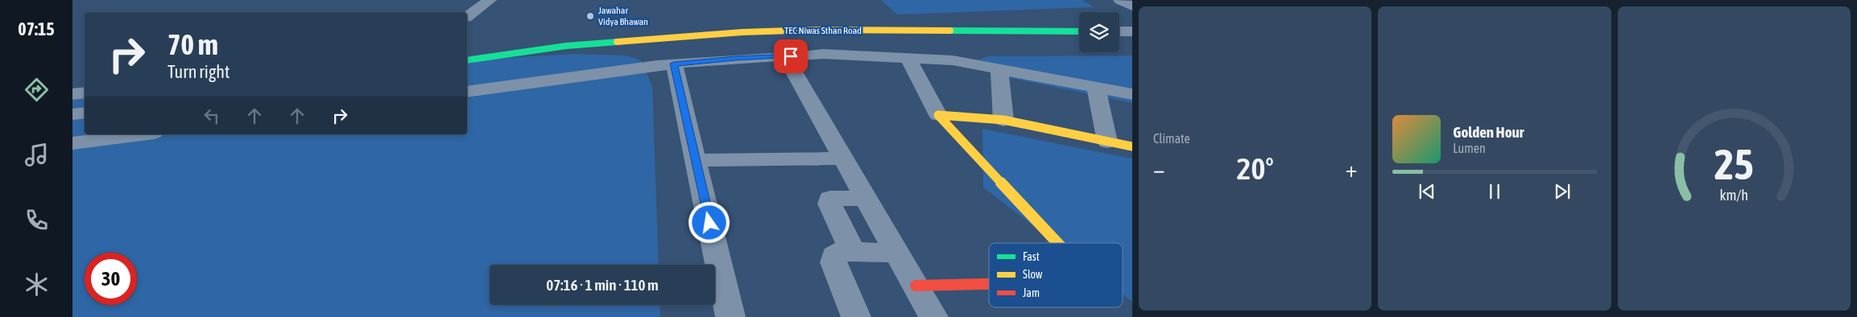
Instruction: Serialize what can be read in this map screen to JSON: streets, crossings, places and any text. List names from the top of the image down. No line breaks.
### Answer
{"streets":{"street":["TEC Niwas Sthan Road"]},"places":["Jawahar Vidya Bhawan"],"legend":["Fast","Slow","Jam"],"page":{"tabs":"07:15","tile":"Climate","turn":["70 m","Turn right"],"song":["Golden Hour","Lumen"],"heat":["−","20°","+"],"limit":"30","trip":"07:16 · 1 min · 110 m","gauge":["25","km/h"]}}
